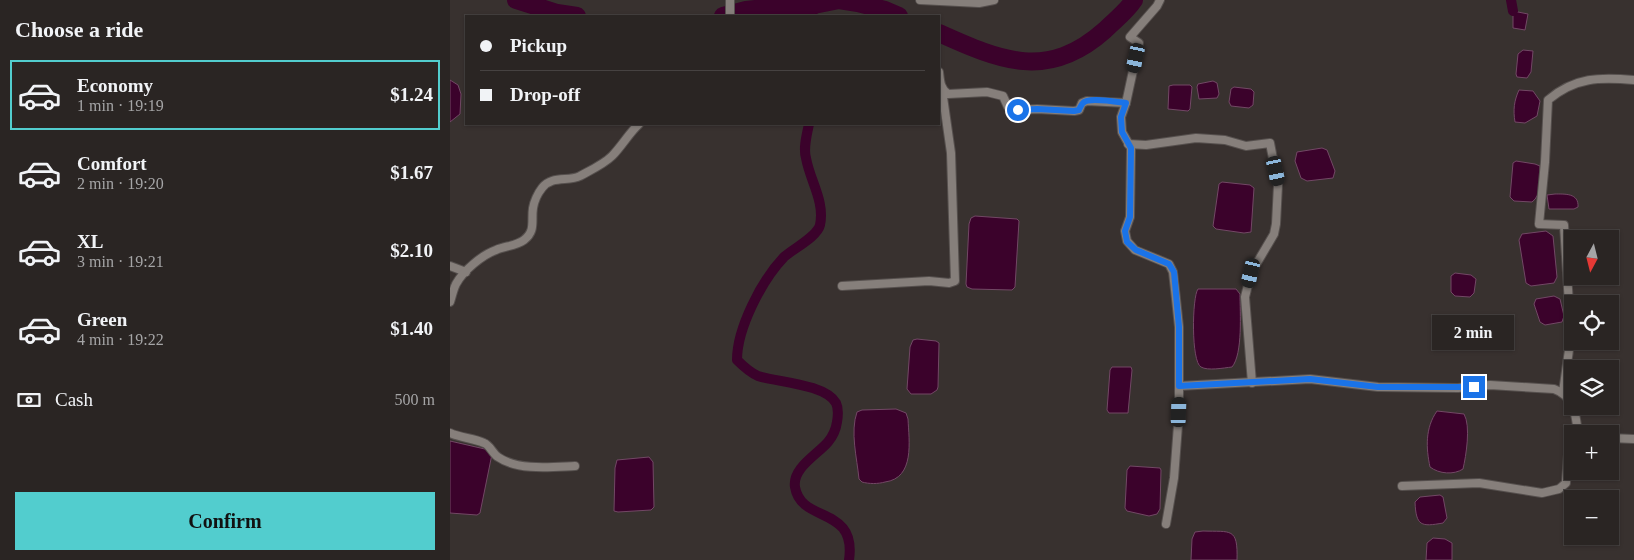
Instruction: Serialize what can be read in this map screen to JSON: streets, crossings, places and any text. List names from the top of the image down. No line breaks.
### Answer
{"north":"bottom","page":{"heading":"Choose a ride","banner":["Pickup","Drop-off"],"list":[{"name":"Economy","note":"1 min · 19:19","value":"$1.24"},{"name":"Comfort","note":"2 min · 19:20","value":"$1.67"},{"name":"XL","note":"3 min · 19:21","value":"$2.10"},{"name":"Green","note":"4 min · 19:22","value":"$1.40"}],"map_buttons":["+","−"],"bubble":"2 min","pay":["Cash","500 m"],"buttons":"Confirm"}}
